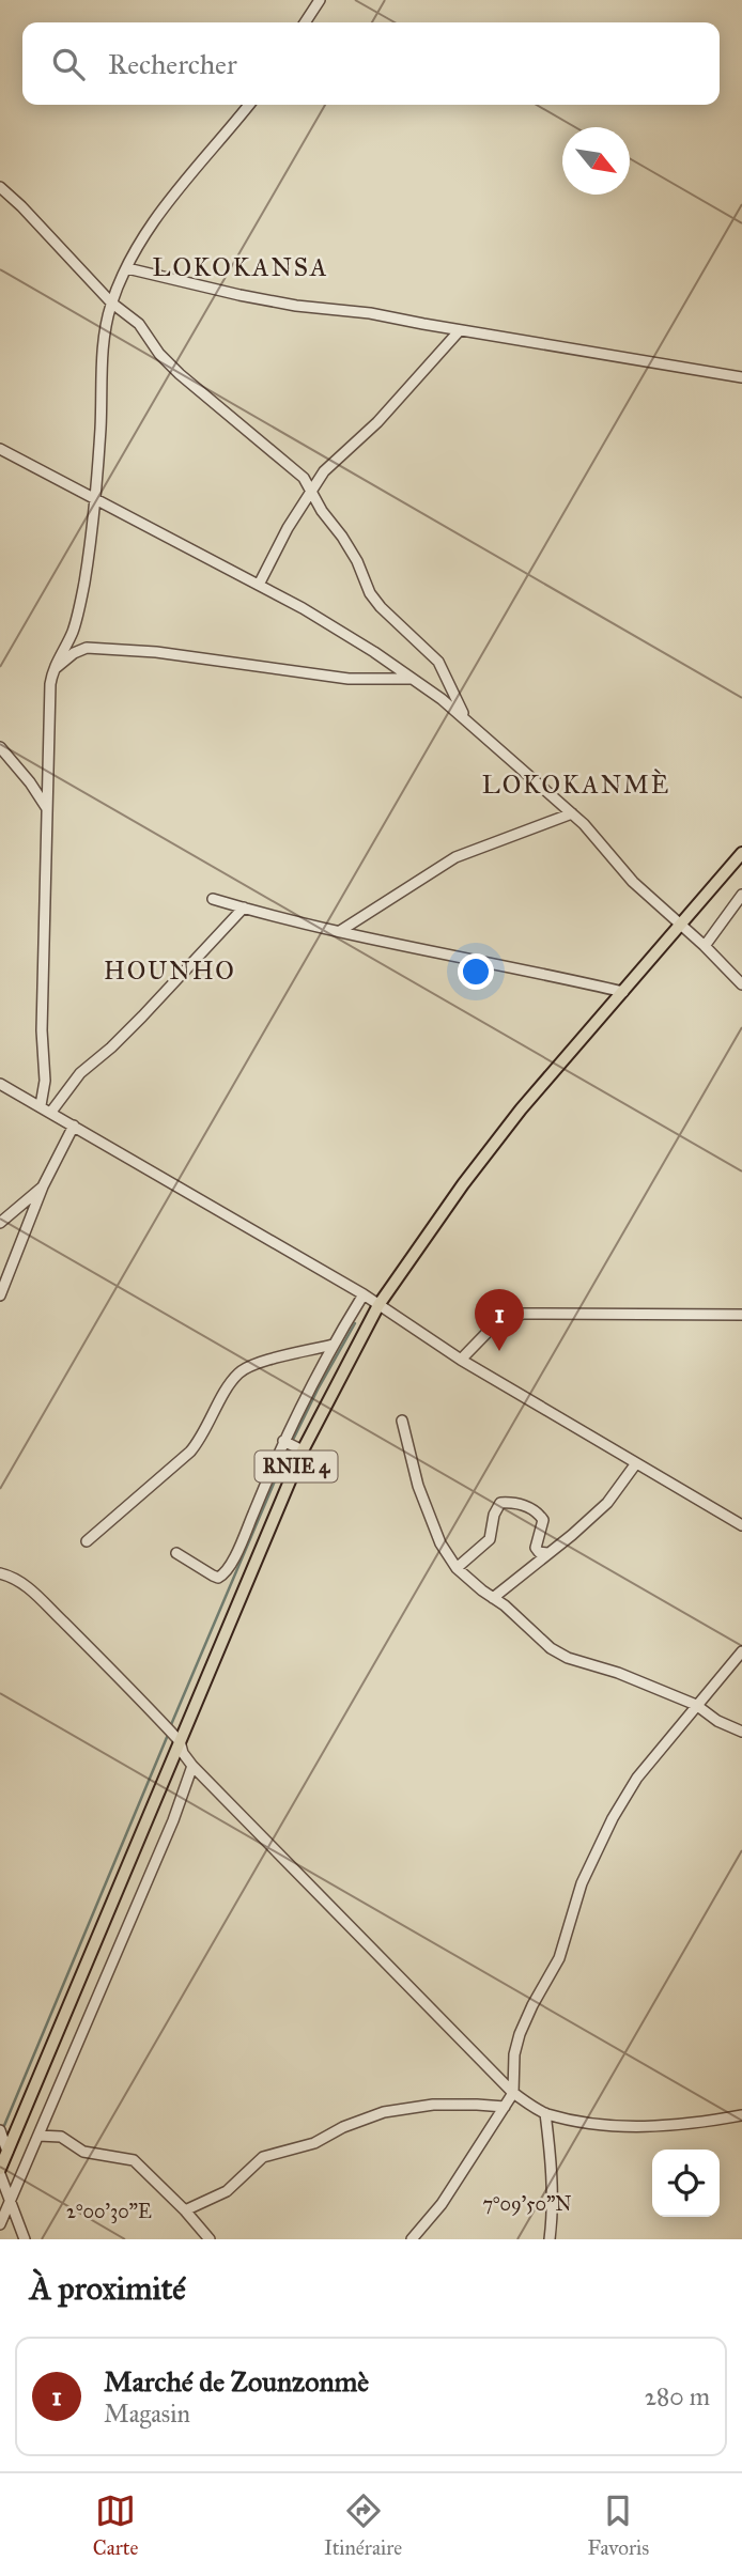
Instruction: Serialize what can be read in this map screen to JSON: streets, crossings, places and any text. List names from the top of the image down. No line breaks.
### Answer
{"streets":{"main road":["RNIE 4"]},"districts":["LOKOKANSA","LOKOKANMÈ","HOUNHO"],"north":"bottom right","page":{"search":"Rechercher","pins":"1","heading":"À proximité","list":[{"mark":"1","name":"Marché de Zounzonmè","note":"Magasin","value":"280 m"}],"nav":["Carte","Itinéraire","Favoris"]},"coordinates":["7°09'50\"N","2°00'30\"E"]}
